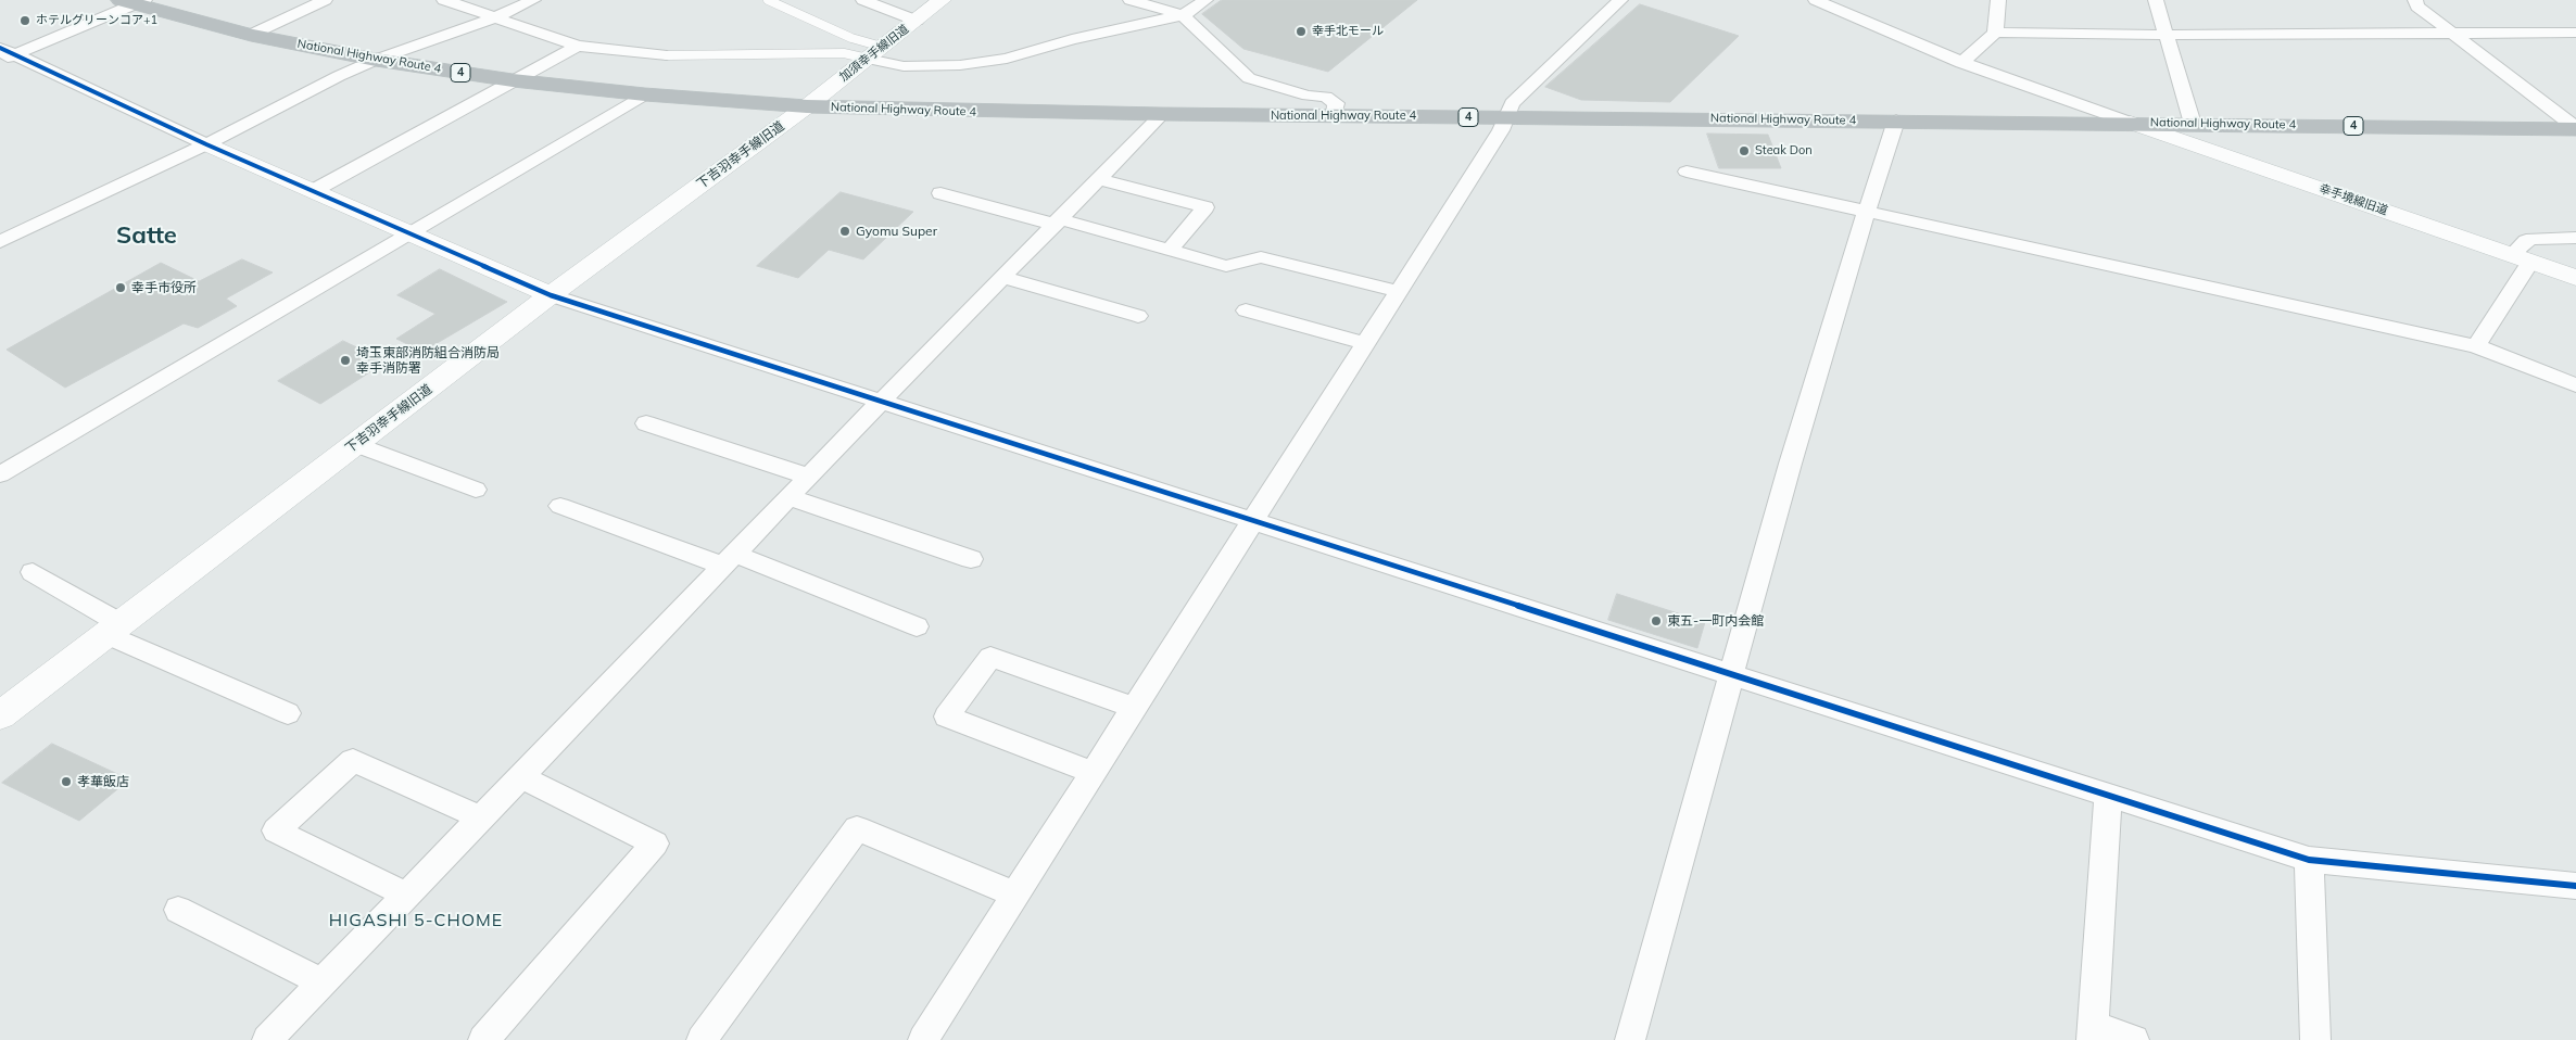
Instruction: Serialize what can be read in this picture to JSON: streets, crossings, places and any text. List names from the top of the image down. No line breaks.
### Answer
{"streets":{"highway":["National Highway Route 4","4"],"street":["加須幸手線旧道","下吉羽幸手線旧道","幸手境線旧道"]},"crossings":[["加須幸手線旧道","National Highway Route 4"],["加須幸手線旧道","下吉羽幸手線旧道"],["National Highway Route 4","下吉羽幸手線旧道"],["National Highway Route 4","幸手境線旧道"]],"districts":["Satte","HIGASHI 5-CHOME"],"places":["ホテルグリーンコア+1","幸手北モール","Steak Don","Gyomu Super","幸手市役所","埼玉東部消防組合消防局 幸手消防署","東五-一町内会館","孝華飯店"]}
